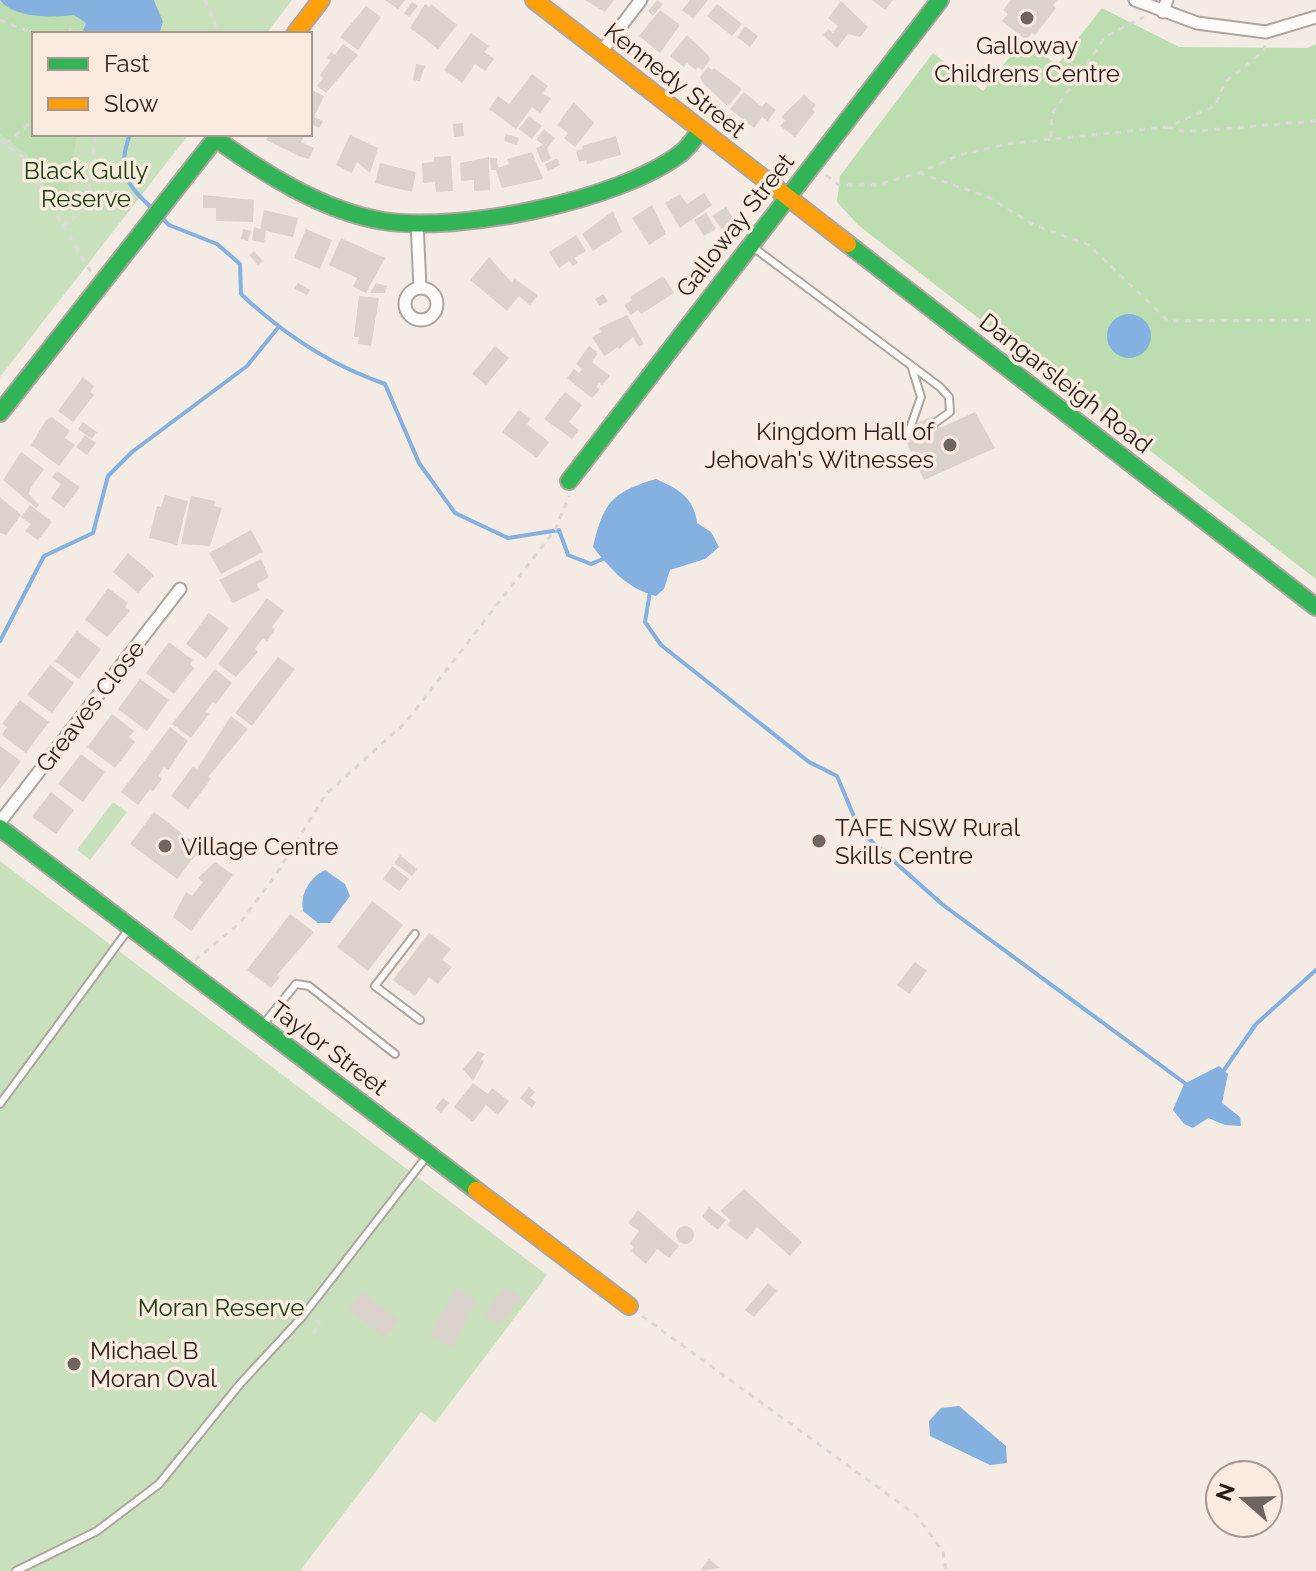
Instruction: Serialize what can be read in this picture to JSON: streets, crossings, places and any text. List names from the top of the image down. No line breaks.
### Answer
{"streets":{"street":["Kennedy Street","Galloway Street","Dangarsleigh Road","Greaves Close","Taylor Street"]},"crossings":[["Kennedy Street","Galloway Street"],["Kennedy Street","Dangarsleigh Road"],["Galloway Street","Dangarsleigh Road"],["Greaves Close","Taylor Street"]],"parks":["Black Gully Reserve","Moran Reserve"],"places":["Galloway Childrens Centre","Kingdom Hall of Jehovah's Witnesses","TAFE NSW Rural Skills Centre","Village Centre","Michael B Moran Oval"],"legend":["Fast","Slow"],"north":"left"}
